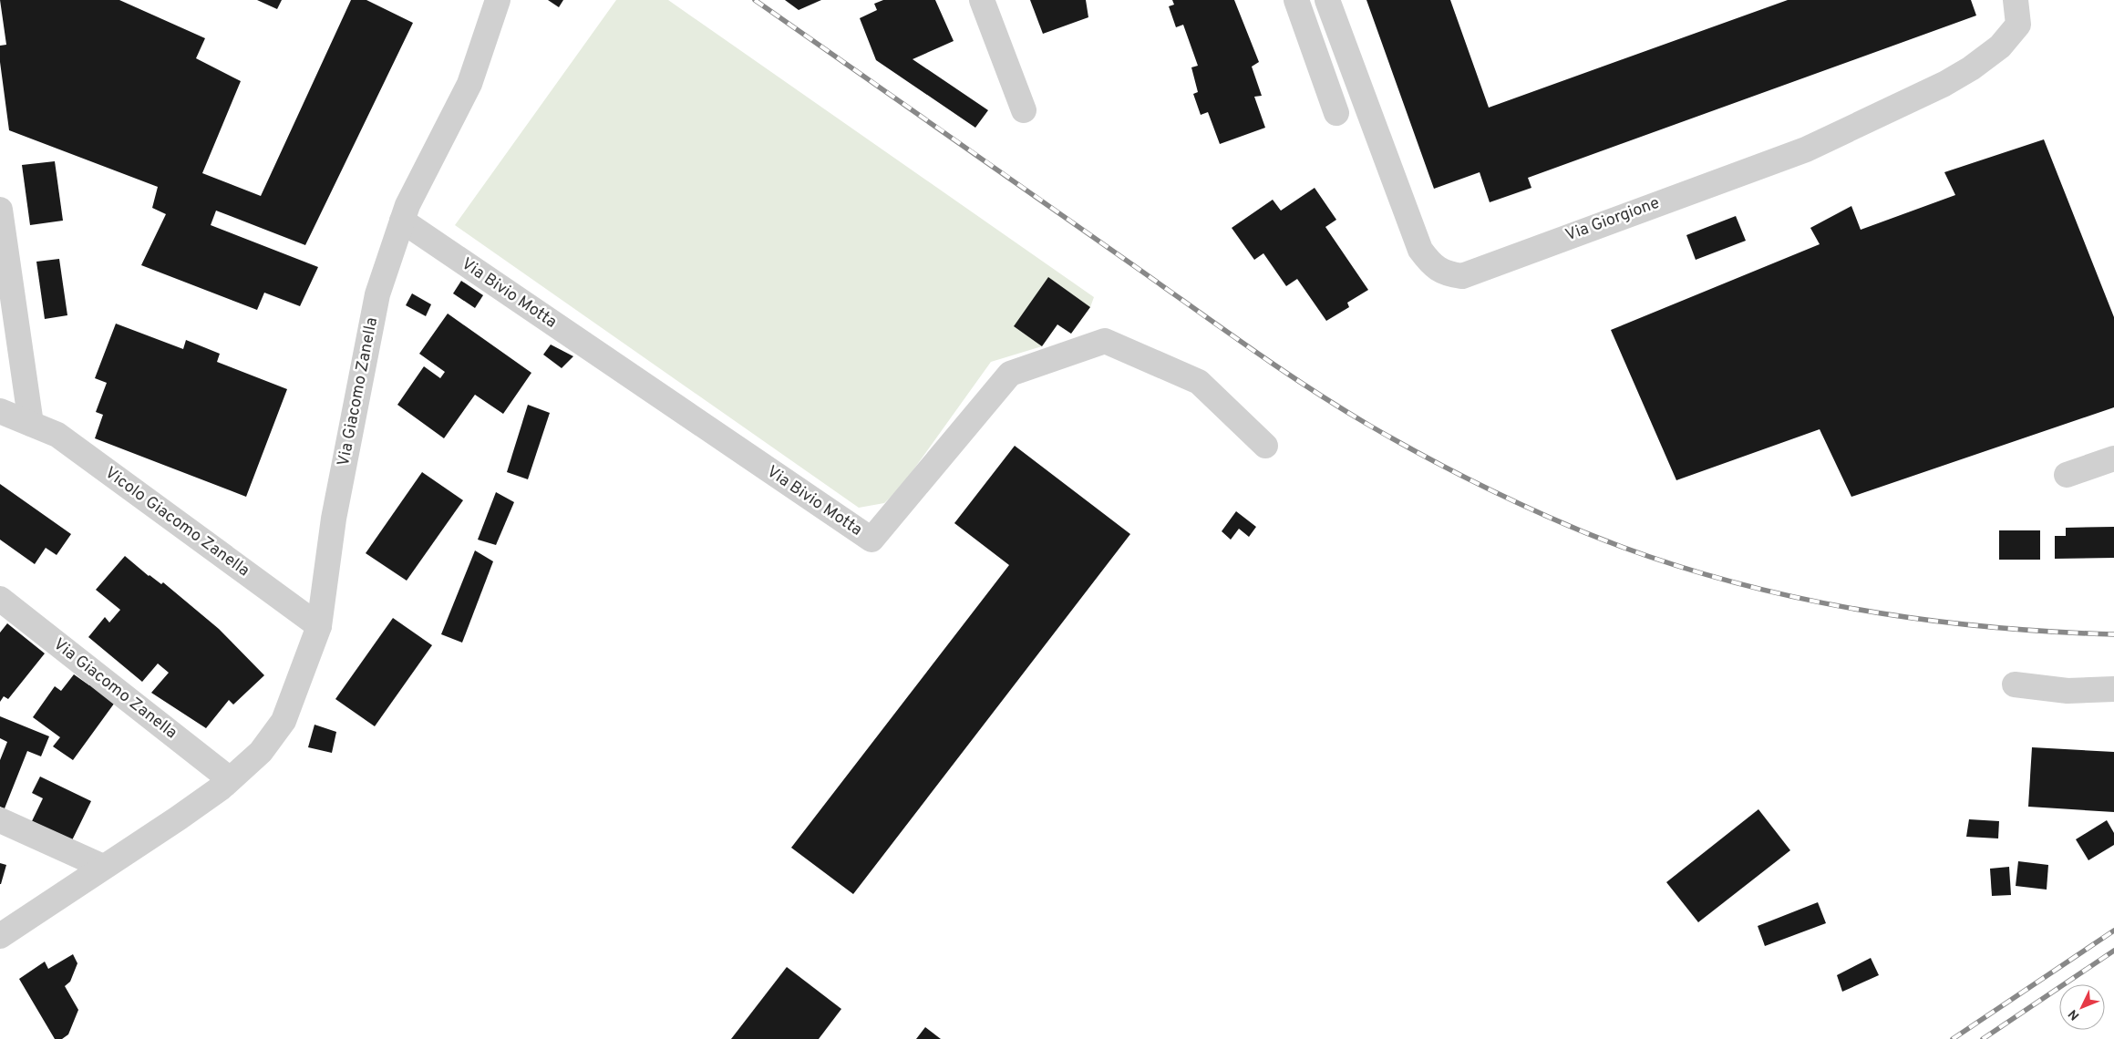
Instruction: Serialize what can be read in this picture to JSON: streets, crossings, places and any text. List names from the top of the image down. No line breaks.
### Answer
{"streets":{"street":["Via Giorgione","Via Bivio Motta","Via Giacomo Zanella","Vicolo Giacomo Zanella"]},"crossings":[["Via Bivio Motta","Via Giacomo Zanella"],["Via Giacomo Zanella","Vicolo Giacomo Zanella"]],"north":"bottom left"}
